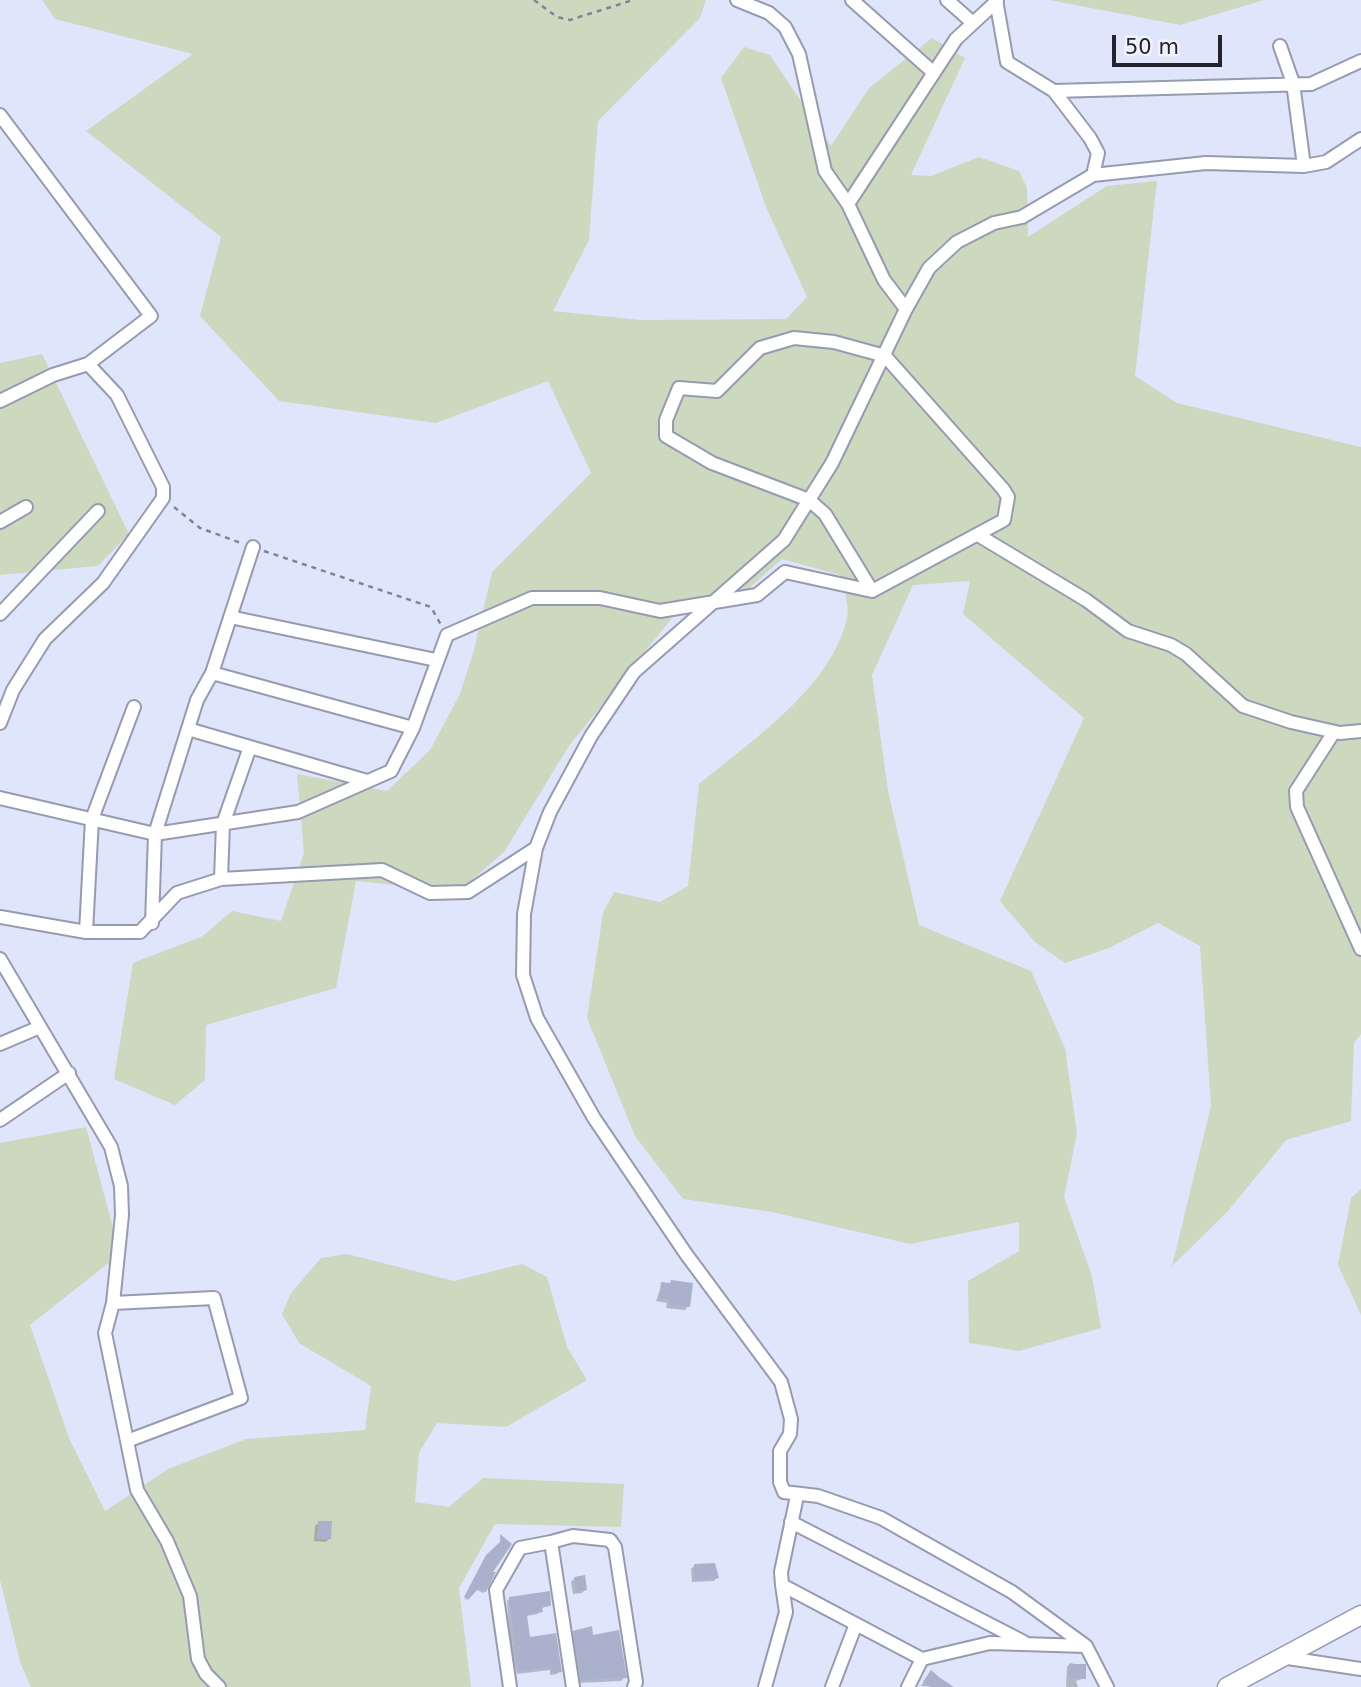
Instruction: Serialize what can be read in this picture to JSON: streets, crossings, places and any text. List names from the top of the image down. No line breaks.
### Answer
{"scale_bar":"50 m"}
